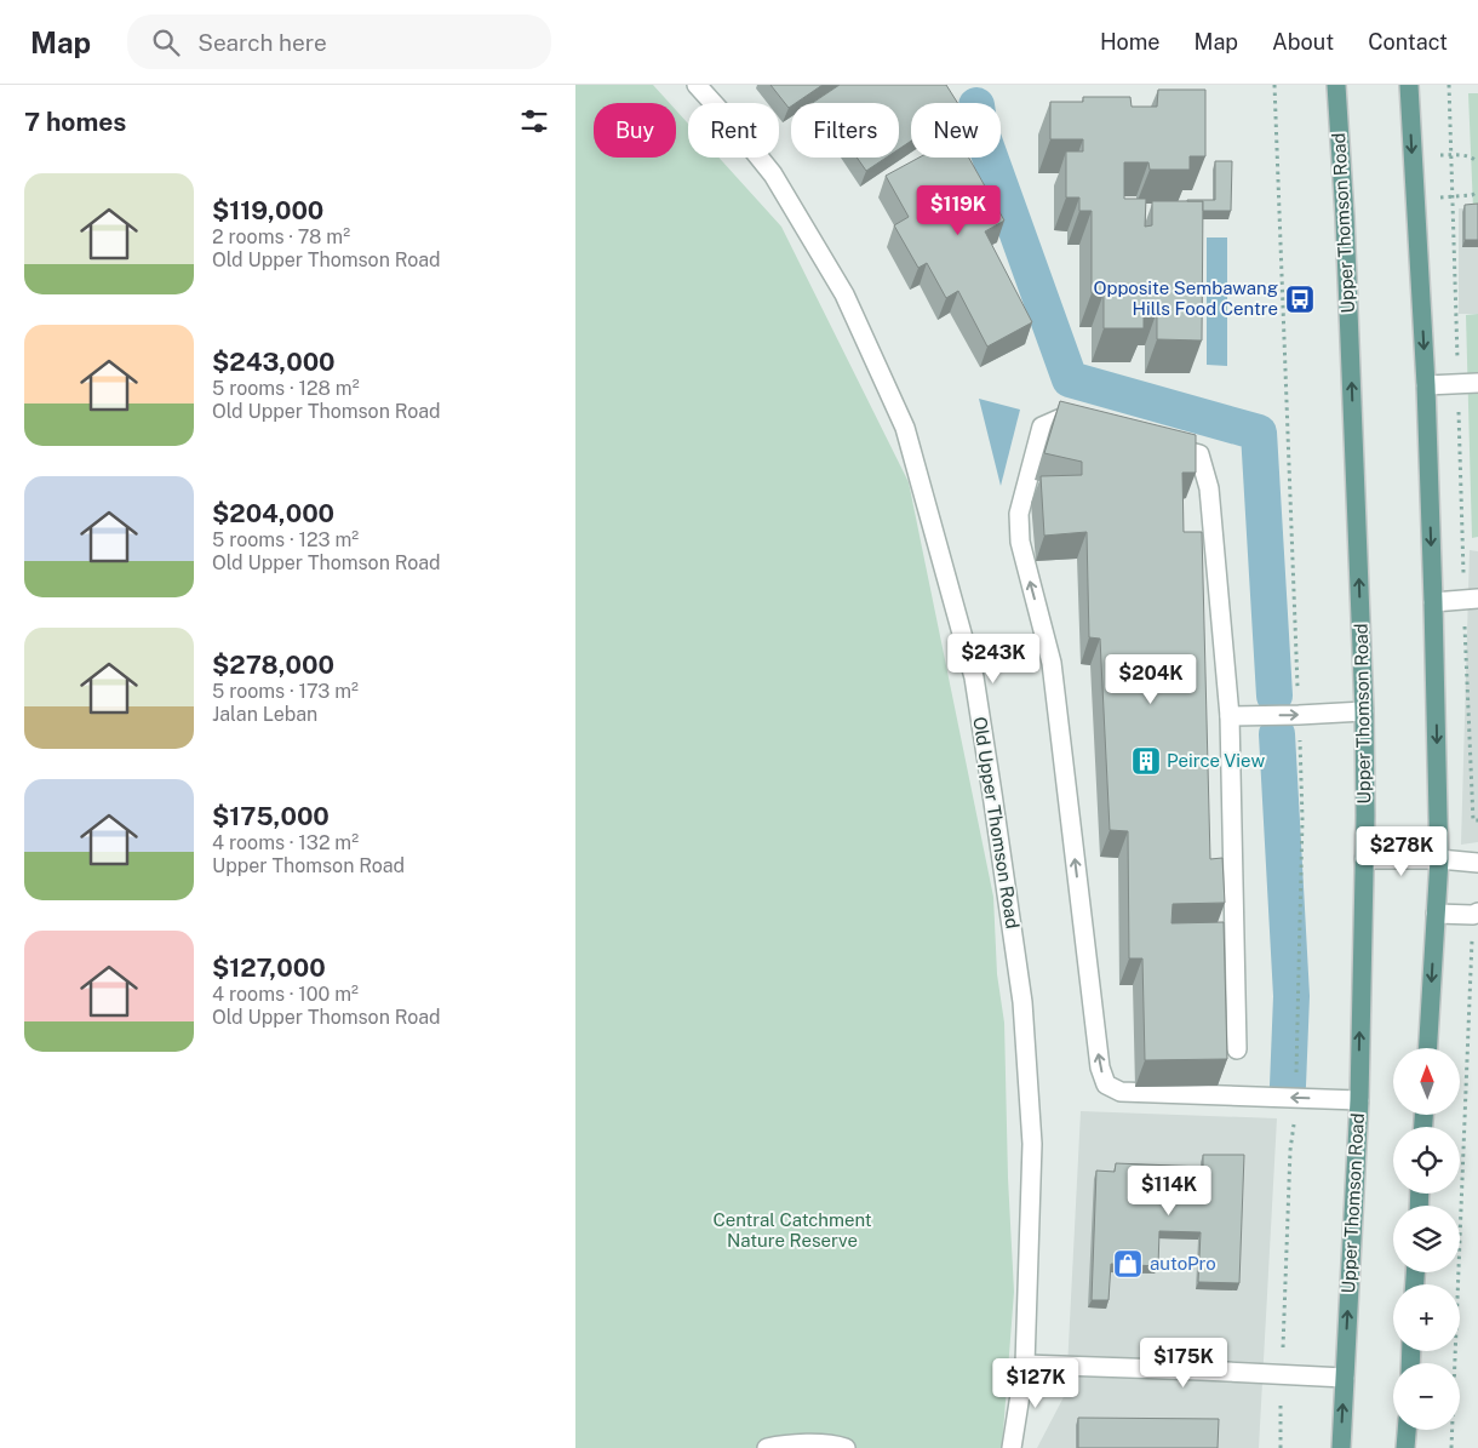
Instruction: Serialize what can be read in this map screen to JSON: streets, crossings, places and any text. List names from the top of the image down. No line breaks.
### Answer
{"streets":{"main road":["Upper Thomson Road"],"street":["Old Upper Thomson Road"]},"parks":["Central Catchment Nature Reserve"],"places":{"bus stop":["Opposite Sembawang Hills Food Centre"],"building":["Peirce View"],"shop":["autoPro"]},"north":"top","page":{"header":"Map","search":"Search here","nav":["Home","Map","About","Contact"],"heading":"7 homes","chip":["Buy","Rent","Filters","New"],"list":[{"name":"$119,000","note":"2 rooms · 78 m² · Old Upper Thomson Road"},{"name":"$243,000","note":"5 rooms · 128 m² · Old Upper Thomson Road"},{"name":"$204,000","note":"5 rooms · 123 m² · Old Upper Thomson Road"},{"name":"$278,000","note":"5 rooms · 173 m² · Jalan Leban"},{"name":"$175,000","note":"4 rooms · 132 m² · Upper Thomson Road"},{"name":"$127,000","note":"4 rooms · 100 m² · Old Upper Thomson Road"}],"price":["$119K","$243K","$204K","$278K","$114K","$175K","$127K"],"map_buttons":["+","−"]}}
